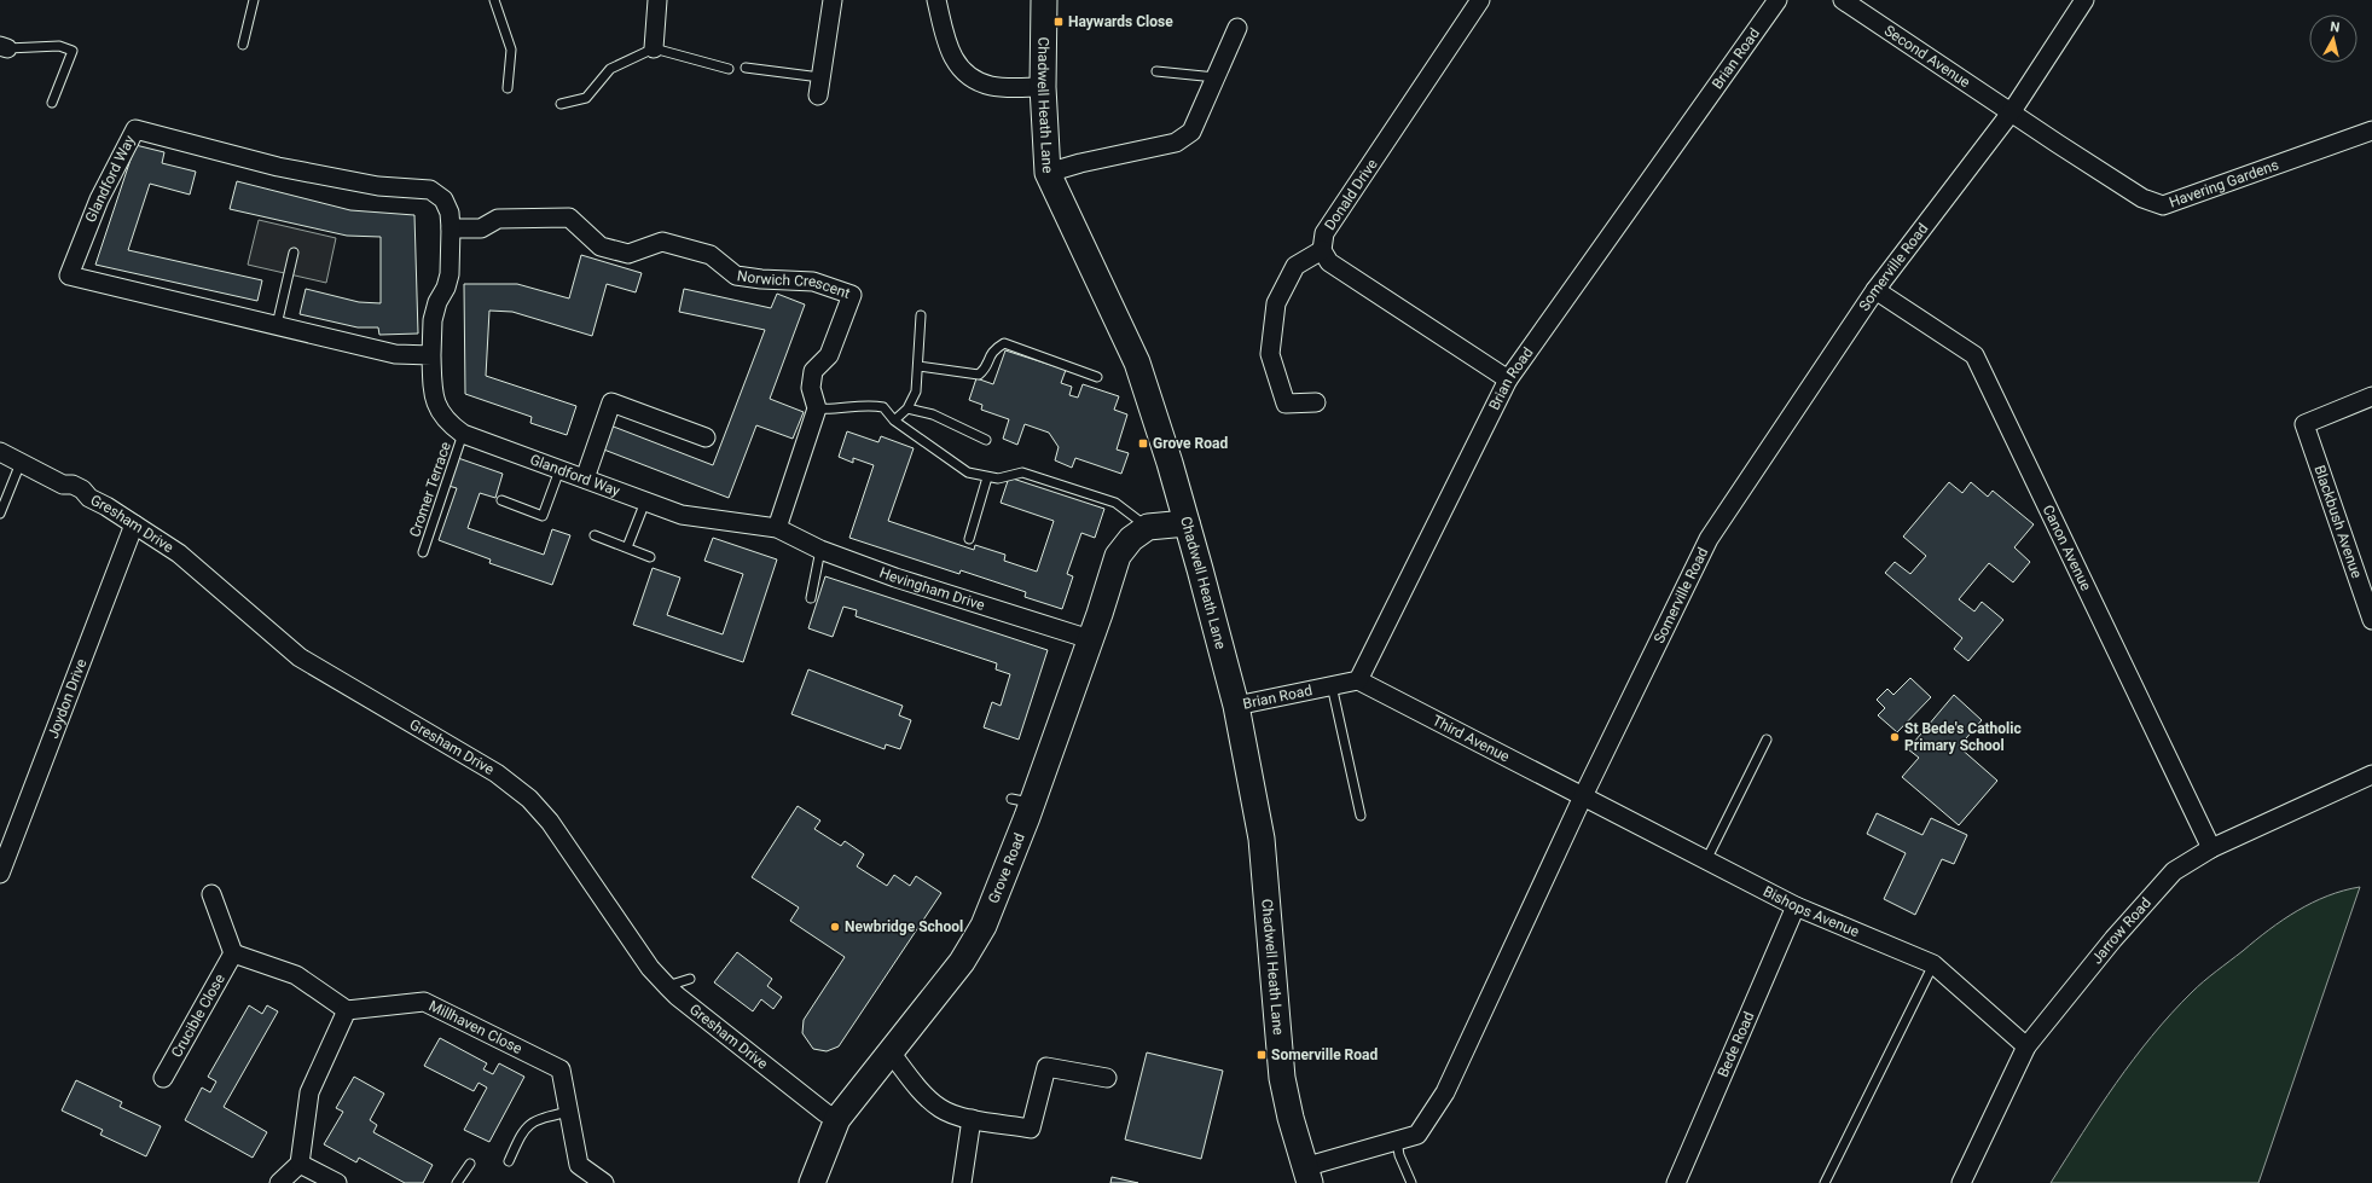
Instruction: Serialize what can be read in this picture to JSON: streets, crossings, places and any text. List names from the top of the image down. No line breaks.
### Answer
{"streets":{"street":["Second Avenue","Brian Road","Chadwell Heath Lane","Glandford Way","Havering Gardens","Donald Drive","Somerville Road","Norwich Crescent","Blackbush Avenue","Gresham Drive","Canon Avenue","Hevingham Drive","Joydon Drive","Third Avenue","Grove Road","Bishops Avenue","Jarrow Road","Crucible Close","Millhaven Close","Bede Road"],"lane":["Cromer Terrace"]},"crossings":[["Second Avenue","Havering Gardens"],["Second Avenue","Somerville Road"],["Brian Road","Chadwell Heath Lane"],["Brian Road","Donald Drive"],["Brian Road","Third Avenue"],["Chadwell Heath Lane","Somerville Road"],["Glandford Way","Norwich Crescent"],["Glandford Way","Cromer Terrace"],["Glandford Way","Hevingham Drive"],["Havering Gardens","Somerville Road"],["Somerville Road","Canon Avenue"],["Somerville Road","Third Avenue"],["Somerville Road","Bishops Avenue"],["Gresham Drive","Joydon Drive"],["Gresham Drive","Grove Road"],["Canon Avenue","Jarrow Road"],["Hevingham Drive","Grove Road"],["Third Avenue","Bishops Avenue"],["Bishops Avenue","Jarrow Road"],["Bishops Avenue","Bede Road"]],"places":{"transit":["Haywards Close","Grove Road","Somerville Road"],"other":["St Bede's Catholic Primary School","Newbridge School"]},"north":"top"}
